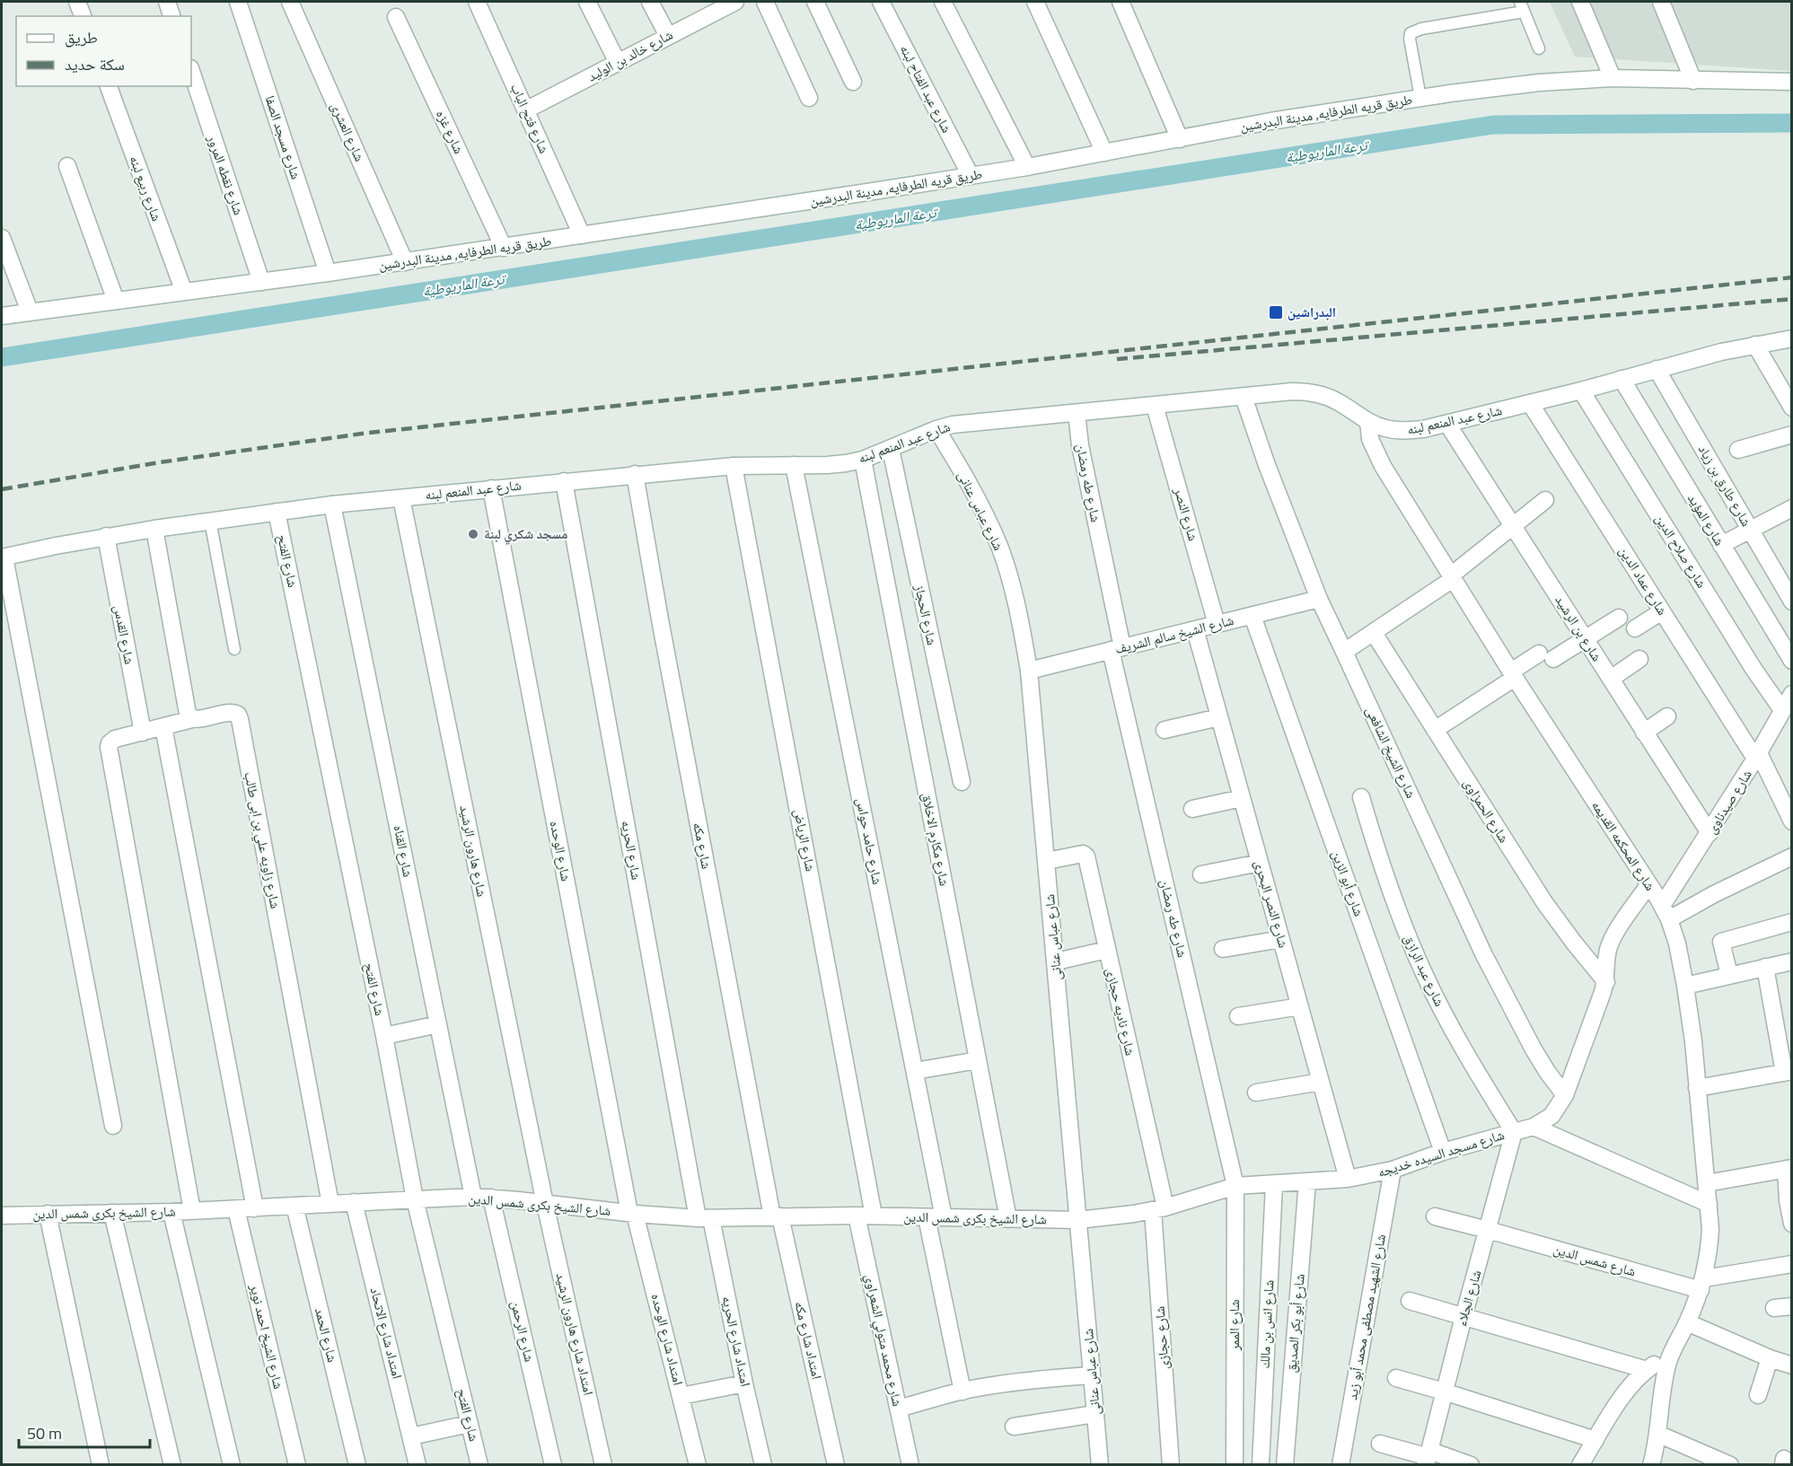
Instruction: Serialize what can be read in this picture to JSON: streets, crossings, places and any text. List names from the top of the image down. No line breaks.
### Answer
{"streets":{"street":["شارع خالد بن الوليد","شارع عبد الفتاح لبنه","طريق قريه الطرفايه, مدينة البدرشين","شارع فتح الباب","شارع العشرى","شارع غزه","شارع مسجد الصفا","شارع نقطه المرور","شارع ربيع لبنه","شارع عبد المنعم لبنه","شارع طه رمضان","شارع طارق بن زياد","شارع عباس عنانى","شارع النصر","شارع المؤيد","شارع صلاح الدين","شارع الفتح","شارع عماد الدين","شارع الحجاز","شارع بن الرشيد","شارع القدس","شارع الشيخ سالم الشريف","شارع الشيخ الشافعى","شارع صيدناوى","شارع الحمزاوى","شارع مكارم الاخلاق","شارع زاويه علي بن ابى طالب","شارع الرياض","شارع حامد حواس","شارع مكه","شارع المحكمه القديمه","شارع الحريه","شارع القناه","شارع هارون الرشيد","شارع الوحده","شارع أبو الزين","شارع النصر البحرى","شارع عبد الرازق","شارع ناديه حجازى","شارع مسجد السيده خديجه","شارع الشيخ بكرى شمس الدين","شارع شمس الدين","شارع الجلاء","شارع الشهيد مصطفى محمد أبو زيد","شارع أبو بكر الصديق","شارع انس بن مالك","شارع الممر","شارع الرحمن","امتداد شارع الاتحاد","امتداد شارع هارون الرشيد","شارع الحمد","شارع الشيخ احمد نوير","شارع حجازى","امتداد شارع الوحده","امتداد شارع مكه","شارع محمد متولي الشعراوي","امتداد شارع الحريه"]},"crossings":[["شارع خالد بن الوليد","شارع فتح الباب"],["شارع عبد الفتاح لبنه","طريق قريه الطرفايه, مدينة البدرشين"],["طريق قريه الطرفايه, مدينة البدرشين","شارع فتح الباب"],["طريق قريه الطرفايه, مدينة البدرشين","شارع العشرى"],["طريق قريه الطرفايه, مدينة البدرشين","شارع غزه"],["طريق قريه الطرفايه, مدينة البدرشين","شارع مسجد الصفا"],["طريق قريه الطرفايه, مدينة البدرشين","شارع نقطه المرور"],["طريق قريه الطرفايه, مدينة البدرشين","شارع ربيع لبنه"],["شارع عبد المنعم لبنه","شارع طه رمضان"],["شارع عبد المنعم لبنه","شارع طارق بن زياد"],["شارع عبد المنعم لبنه","شارع عباس عنانى"],["شارع عبد المنعم لبنه","شارع النصر"],["شارع عبد المنعم لبنه","شارع المؤيد"],["شارع عبد المنعم لبنه","شارع صلاح الدين"],["شارع عبد المنعم لبنه","شارع الفتح"],["شارع عبد المنعم لبنه","شارع عماد الدين"],["شارع عبد المنعم لبنه","شارع الحجاز"],["شارع عبد المنعم لبنه","شارع بن الرشيد"],["شارع عبد المنعم لبنه","شارع القدس"],["شارع عبد المنعم لبنه","شارع الشيخ الشافعى"],["شارع عبد المنعم لبنه","شارع مكارم الاخلاق"],["شارع عبد المنعم لبنه","شارع الرياض"],["شارع عبد المنعم لبنه","شارع حامد حواس"],["شارع عبد المنعم لبنه","شارع مكه"],["شارع عبد المنعم لبنه","شارع المحكمه القديمه"],["شارع عبد المنعم لبنه","شارع الحريه"],["شارع عبد المنعم لبنه","شارع القناه"],["شارع عبد المنعم لبنه","شارع هارون الرشيد"],["شارع عبد المنعم لبنه","شارع الوحده"],["شارع طه رمضان","شارع الشيخ سالم الشريف"],["شارع طه رمضان","شارع مسجد السيده خديجه"],["شارع طه رمضان","شارع الممر"],["شارع عباس عنانى","شارع الشيخ سالم الشريف"],["شارع عباس عنانى","شارع ناديه حجازى"],["شارع عباس عنانى","شارع مسجد السيده خديجه"],["شارع عباس عنانى","شارع الشيخ بكرى شمس الدين"],["شارع النصر","شارع الشيخ سالم الشريف"],["شارع صلاح الدين","شارع صيدناوى"],["شارع الفتح","شارع الشيخ بكرى شمس الدين"],["شارع عماد الدين","شارع صيدناوى"],["شارع بن الرشيد","شارع صيدناوى"],["شارع القدس","شارع زاويه علي بن ابى طالب"],["شارع الشيخ سالم الشريف","شارع الشيخ الشافعى"],["شارع الشيخ سالم الشريف","شارع أبو الزين"],["شارع الشيخ سالم الشريف","شارع النصر البحرى"],["شارع الشيخ الشافعى","شارع مسجد السيده خديجه"],["شارع صيدناوى","شارع المحكمه القديمه"],["شارع الحمزاوى","شارع مسجد السيده خديجه"],["شارع مكارم الاخلاق","شارع الشيخ بكرى شمس الدين"],["شارع زاويه علي بن ابى طالب","شارع الشيخ بكرى شمس الدين"],["شارع الرياض","شارع الشيخ بكرى شمس الدين"],["شارع حامد حواس","شارع الشيخ بكرى شمس الدين"],["شارع مكه","شارع الشيخ بكرى شمس الدين"],["شارع مكه","امتداد شارع مكه"],["شارع المحكمه القديمه","شارع مسجد السيده خديجه"],["شارع المحكمه القديمه","شارع شمس الدين"],["شارع الحريه","شارع الشيخ بكرى شمس الدين"],["شارع الحريه","امتداد شارع الحريه"],["شارع القناه","شارع الشيخ بكرى شمس الدين"],["شارع هارون الرشيد","شارع الشيخ بكرى شمس الدين"],["شارع هارون الرشيد","امتداد شارع هارون الرشيد"],["شارع الوحده","شارع الشيخ بكرى شمس الدين"],["شارع الوحده","امتداد شارع الوحده"],["شارع أبو الزين","شارع مسجد السيده خديجه"],["شارع النصر البحرى","شارع مسجد السيده خديجه"],["شارع عبد الرازق","شارع مسجد السيده خديجه"],["شارع عبد الرازق","شارع الجلاء"],["شارع ناديه حجازى","شارع مسجد السيده خديجه"],["شارع ناديه حجازى","شارع حجازى"],["شارع مسجد السيده خديجه","شارع الشيخ بكرى شمس الدين"],["شارع مسجد السيده خديجه","شارع الجلاء"],["شارع مسجد السيده خديجه","شارع الشهيد مصطفى محمد أبو زيد"],["شارع مسجد السيده خديجه","شارع أبو بكر الصديق"],["شارع مسجد السيده خديجه","شارع انس بن مالك"],["شارع مسجد السيده خديجه","شارع الممر"],["شارع مسجد السيده خديجه","شارع حجازى"],["شارع الشيخ بكرى شمس الدين","شارع الرحمن"],["شارع الشيخ بكرى شمس الدين","امتداد شارع الاتحاد"],["شارع الشيخ بكرى شمس الدين","امتداد شارع هارون الرشيد"],["شارع الشيخ بكرى شمس الدين","شارع الحمد"],["شارع الشيخ بكرى شمس الدين","شارع الشيخ احمد نوير"],["شارع الشيخ بكرى شمس الدين","امتداد شارع الوحده"],["شارع الشيخ بكرى شمس الدين","امتداد شارع مكه"],["شارع الشيخ بكرى شمس الدين","شارع محمد متولي الشعراوي"],["شارع الشيخ بكرى شمس الدين","امتداد شارع الحريه"],["شارع شمس الدين","شارع الجلاء"]],"water":["ترعة الماريوطية"],"places":{"transit":["البدراشين"],"other":["مسجد شكري لبنة"]},"legend":["طريق","سكة حديد"],"scale_bar":"50 m"}
